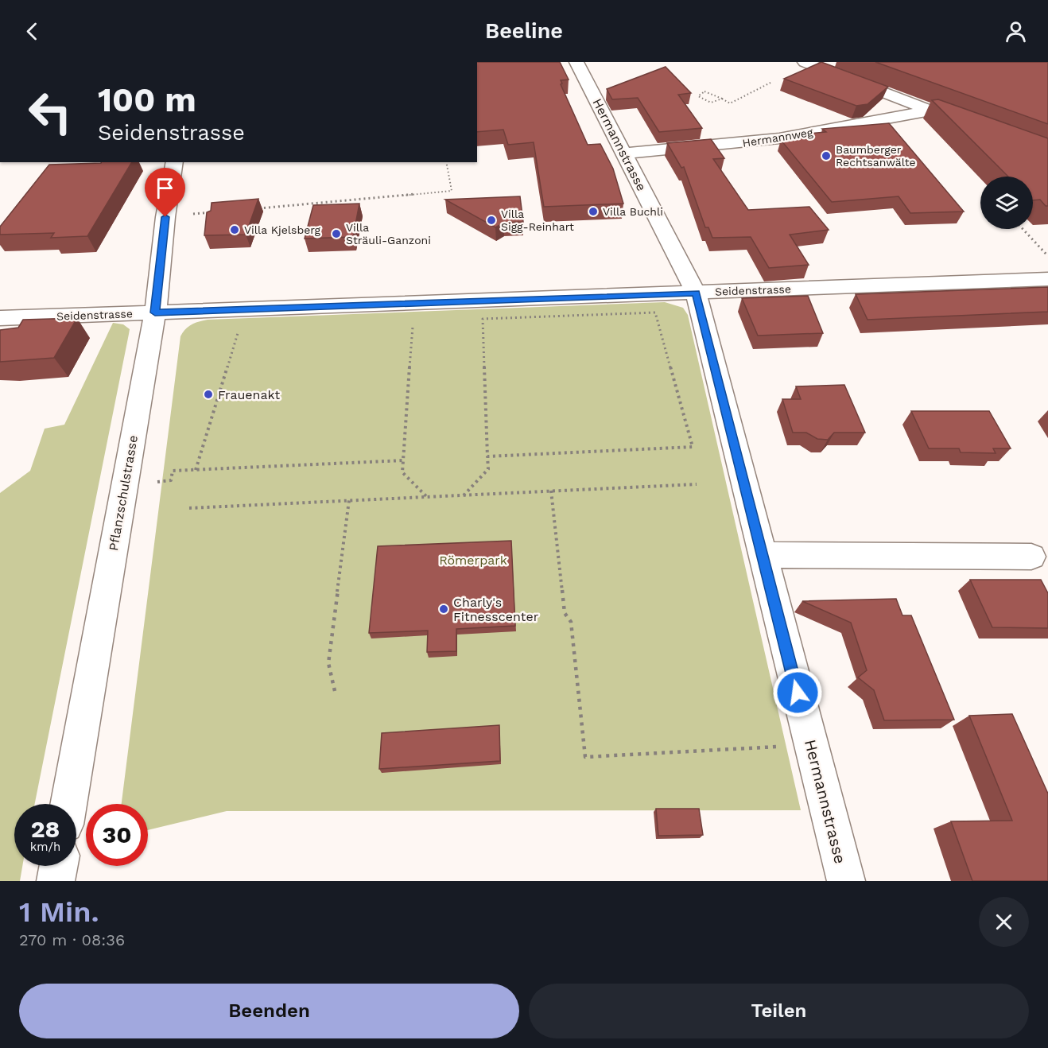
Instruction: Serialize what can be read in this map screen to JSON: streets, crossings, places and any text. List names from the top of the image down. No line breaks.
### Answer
{"streets":{"street":["Hermannweg","Hermannstrasse","Seidenstrasse","Pflanzschulstrasse"]},"crossings":[["Hermannweg","Hermannstrasse"],["Hermannstrasse","Seidenstrasse"],["Seidenstrasse","Pflanzschulstrasse"]],"parks":["Römerpark"],"places":["Baumberger Rechtsanwälte","Villa Buchli","Villa Sigg-Reinhart","Villa Kjelsberg","Villa Sträuli-Ganzoni","Frauenakt","Charly's Fitnesscenter"],"page":{"header":"Beeline","turn":["100 m","Seidenstrasse"],"speed":"28 km/h","limit":"30","heading":["1 Min.","270 m · 08:36"],"buttons":["Beenden","Teilen"]}}
